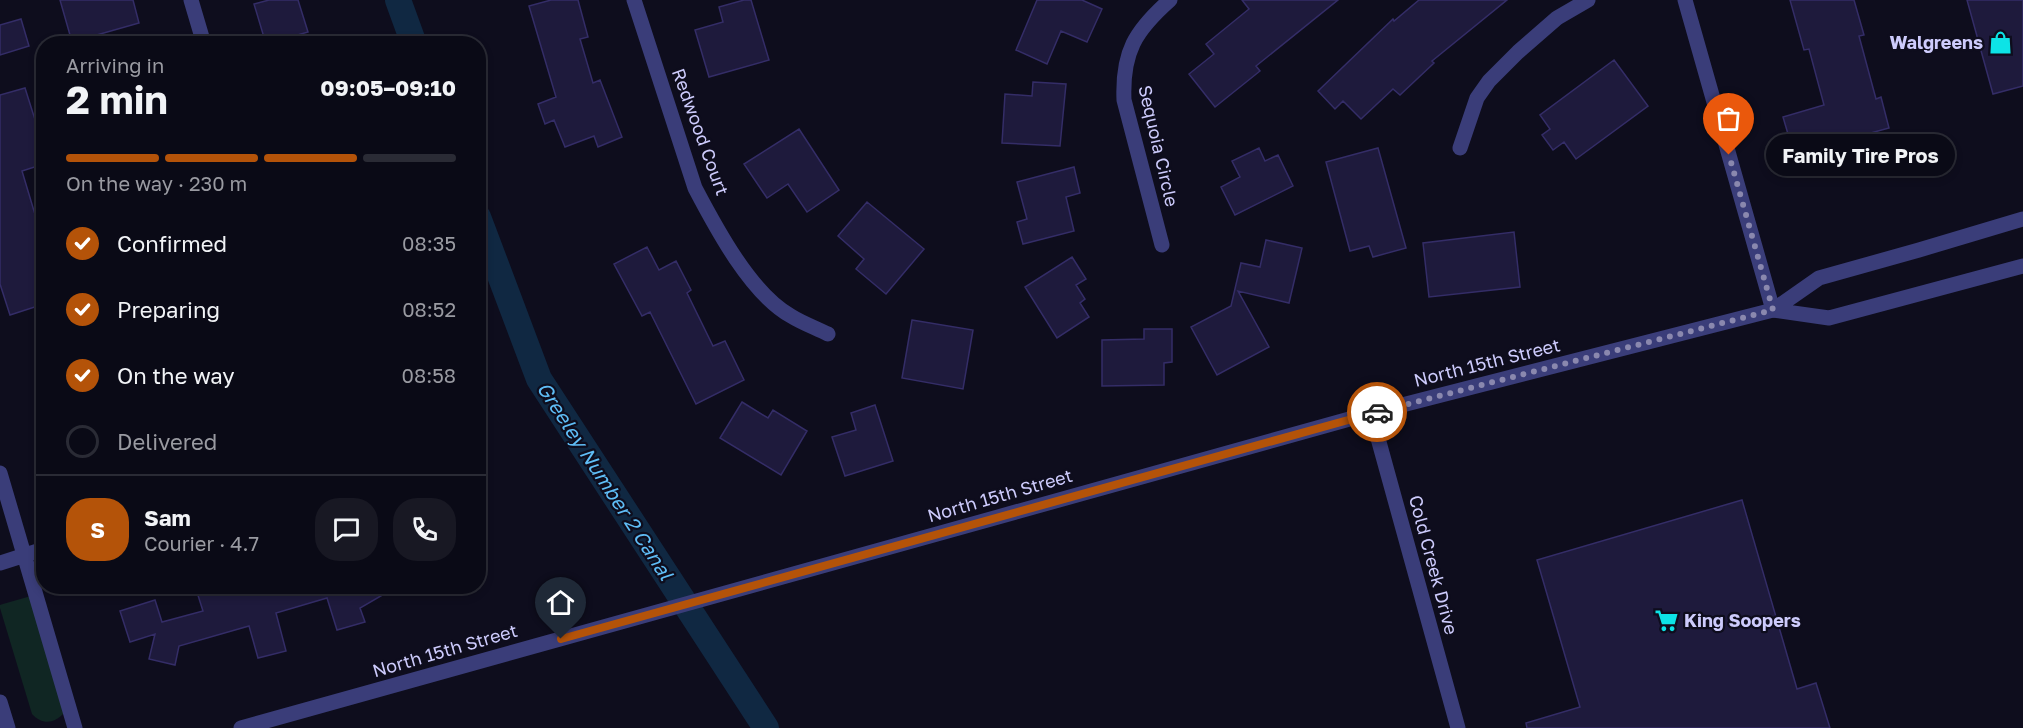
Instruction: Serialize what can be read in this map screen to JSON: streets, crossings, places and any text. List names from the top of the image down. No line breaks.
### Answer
{"streets":{"street":["Redwood Court","Sequoia Circle","North 15th Street","Cold Creek Drive"]},"crossings":[["North 15th Street","Cold Creek Drive"]],"water":["Greeley Number 2 Canal"],"places":{"shop":["Walgreens"],"other":["Family Tire Pros"],"supermarket":["King Soopers"]},"page":{"heading":["2 min","Arriving in","09:05–09:10"],"panel":["Sam","Courier · 4.7"],"bubble":"Family Tire Pros","bar":"On the way · 230 m","list":[["Confirmed","08:35"],["Preparing","08:52"],["On the way","08:58"],"Delivered"],"round":"S"}}
